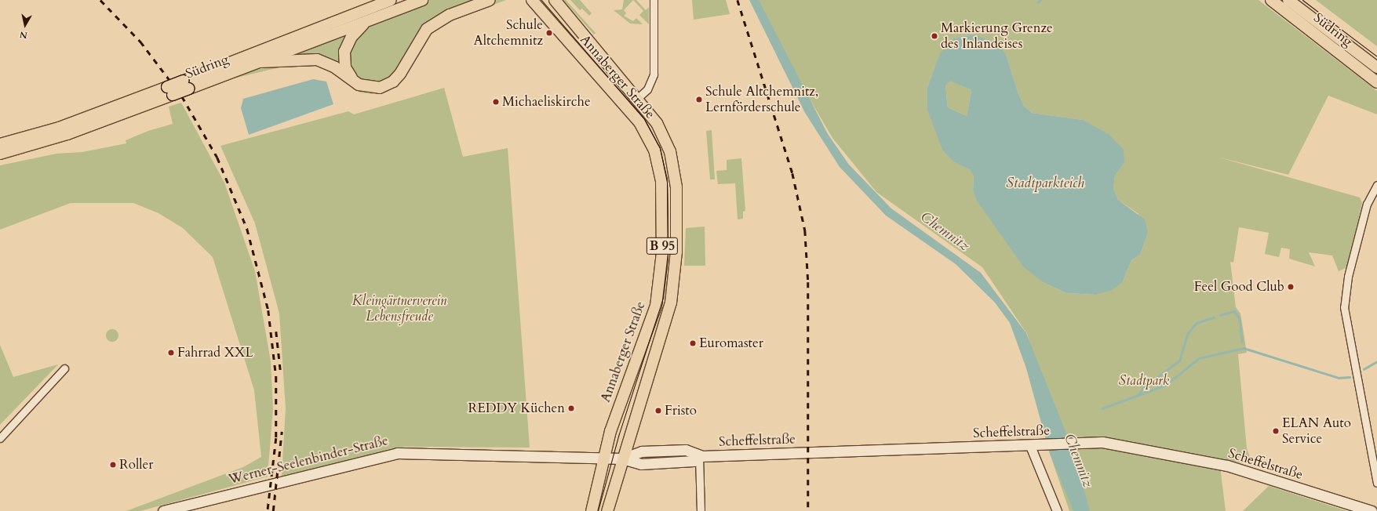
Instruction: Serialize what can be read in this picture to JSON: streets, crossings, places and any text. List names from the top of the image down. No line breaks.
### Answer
{"streets":{"main road":["Südring","Annaberger Straße","B 95","Scheffelstraße","Werner-Seelenbinder-Straße"]},"crossings":[["Annaberger Straße","Scheffelstraße"],["Annaberger Straße","Werner-Seelenbinder-Straße"],["Scheffelstraße","Werner-Seelenbinder-Straße"]],"water":["Stadtparkteich","Chemnitz"],"parks":["Kleingärtnerverein Lebensfreude","Stadtpark"],"places":["Schule Altchemnitz","Markierung Grenze des Inlandeises","Schule Altchemnitz, Lernförderschule","Michaeliskirche","Feel Good Club","Euromaster","Fahrrad XXL","REDDY Küchen","Fristo","ELAN Auto Service","Roller"],"north":"bottom"}
